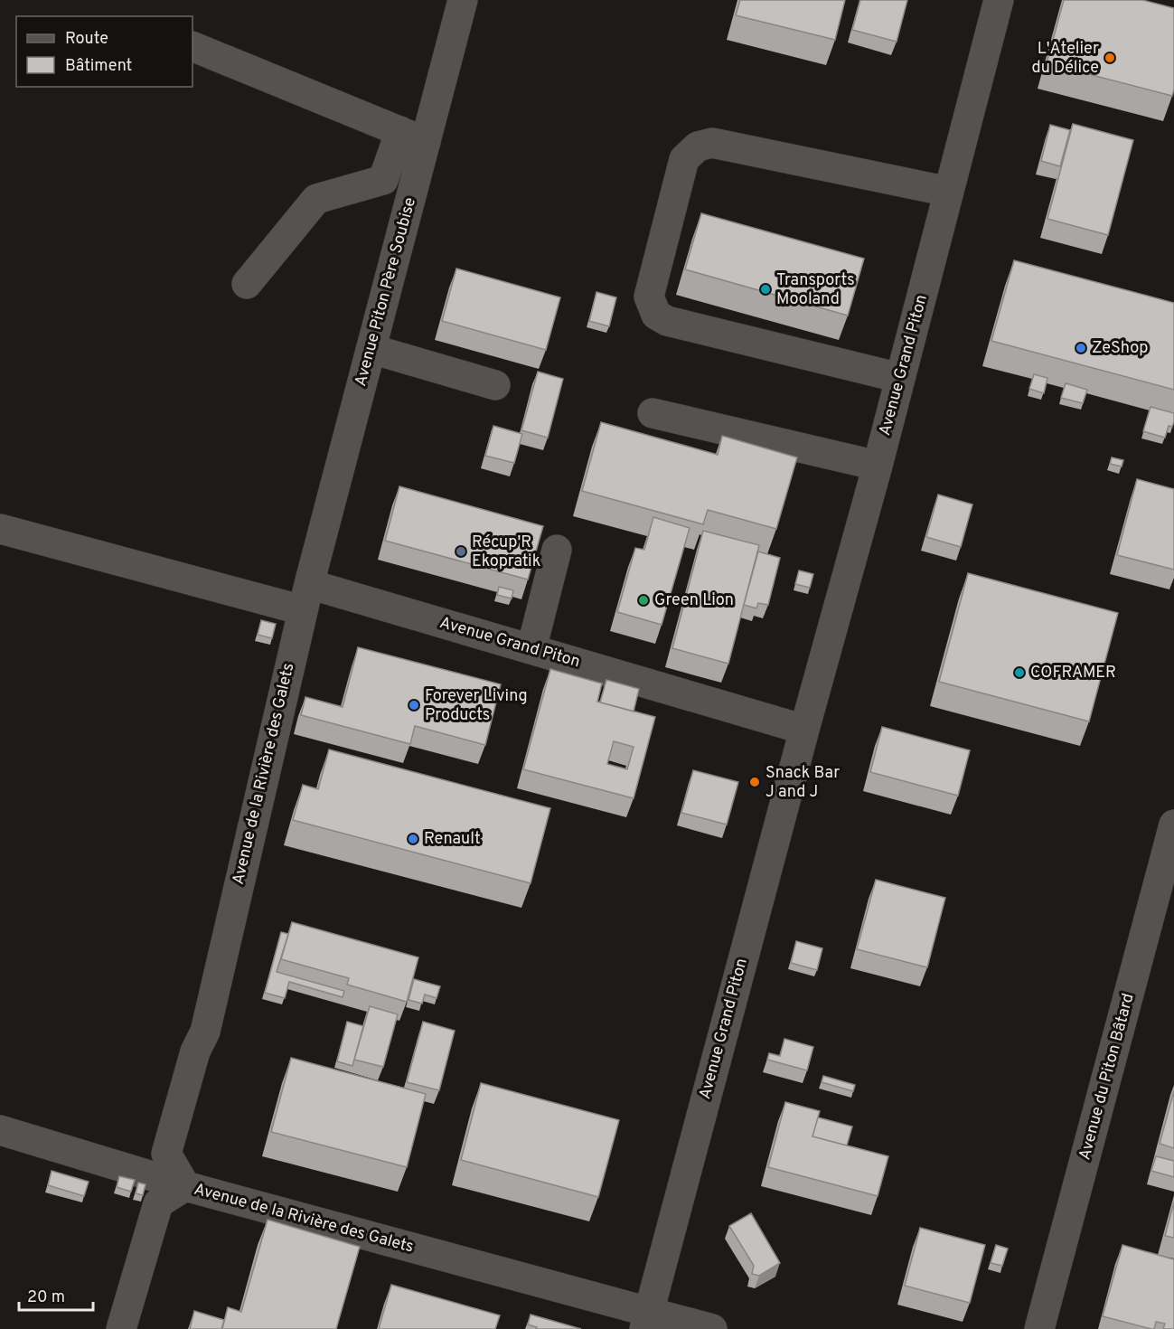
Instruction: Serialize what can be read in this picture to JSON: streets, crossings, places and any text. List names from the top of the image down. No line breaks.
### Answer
{"streets":{"street":["Avenue Piton Père Soubise","Avenue Grand Piton","Avenue de la Rivière des Galets","Avenue du Piton Bâtard"]},"crossings":[["Avenue Piton Père Soubise","Avenue Grand Piton"],["Avenue Piton Père Soubise","Avenue de la Rivière des Galets"],["Avenue Grand Piton","Avenue de la Rivière des Galets"]],"places":["L'Atelier du Délice","Transports Mooland","ZeShop","Récup'R Ekopratik","Green Lion","COFRAMER","Forever Living Products","Snack Bar J and J","Renault"],"legend":["Route","Bâtiment"],"scale_bar":"20 m"}
